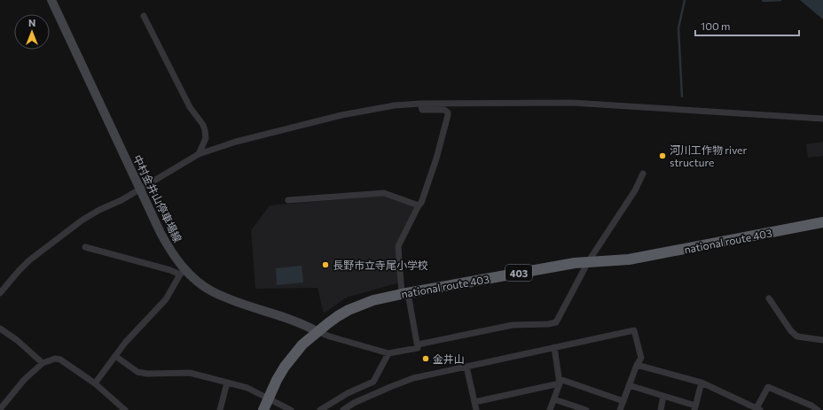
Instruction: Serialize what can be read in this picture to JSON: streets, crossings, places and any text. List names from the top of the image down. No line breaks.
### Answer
{"streets":{"highway":["national route 403","403"],"main road":["中村金井山停車場線"]},"crossings":[["中村金井山停車場線","national route 403"]],"places":["河川工作物 river structure","長野市立寺尾小学校","金井山"],"scale_bar":"100 m","north":"top"}
